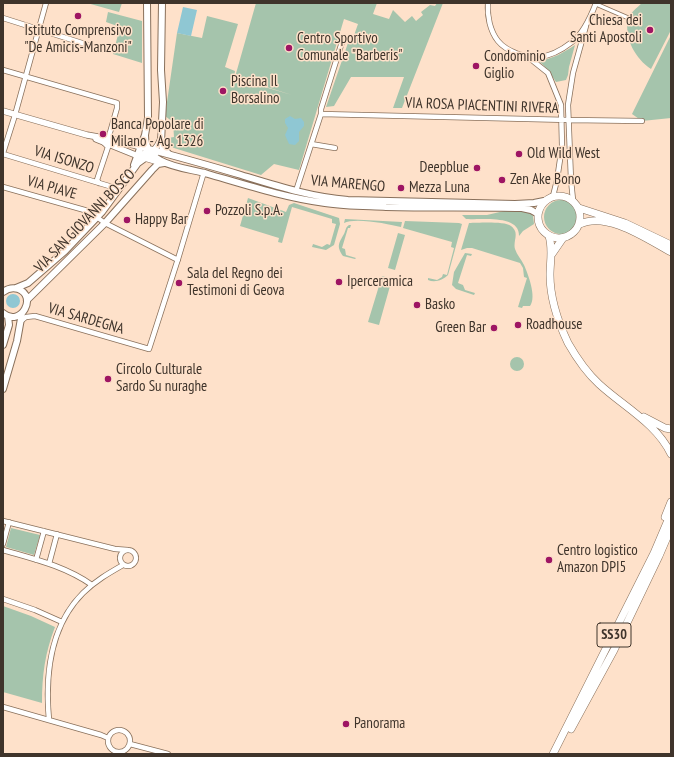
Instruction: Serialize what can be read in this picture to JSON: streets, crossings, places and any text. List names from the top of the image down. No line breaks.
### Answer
{"streets":{"main road":["VIA MARENGO","VIA SAN GIOVANNI BOSCO","SS30"],"street":["VIA ROSA PIACENTINI RIVERA","VIA ISONZO","VIA PIAVE","VIA SARDEGNA"]},"crossings":[["VIA ISONZO","VIA SAN GIOVANNI BOSCO"],["VIA MARENGO","VIA SAN GIOVANNI BOSCO"],["VIA PIAVE","VIA SAN GIOVANNI BOSCO"],["VIA PIAVE","VIA SARDEGNA"],["VIA SAN GIOVANNI BOSCO","VIA SARDEGNA"]],"places":["Istituto Comprensivo \"De Amicis-Manzoni\"","Chiesa dei Santi Apostoli","Centro Sportivo Comunale \"Barberis\"","Condominio Giglio","Piscina Il Borsalino","Banca Popolare di Milano - Ag. 1326","Old Wild West","Deepblue","Zen Ake Bono","Mezza Luna","Pozzoli S.p.A.","Happy Bar","Iperceramica","Sala del Regno dei Testimoni di Geova","Basko","Roadhouse","Green Bar","Circolo Culturale Sardo Su nuraghe","Centro logistico Amazon DPI5","Panorama"]}
